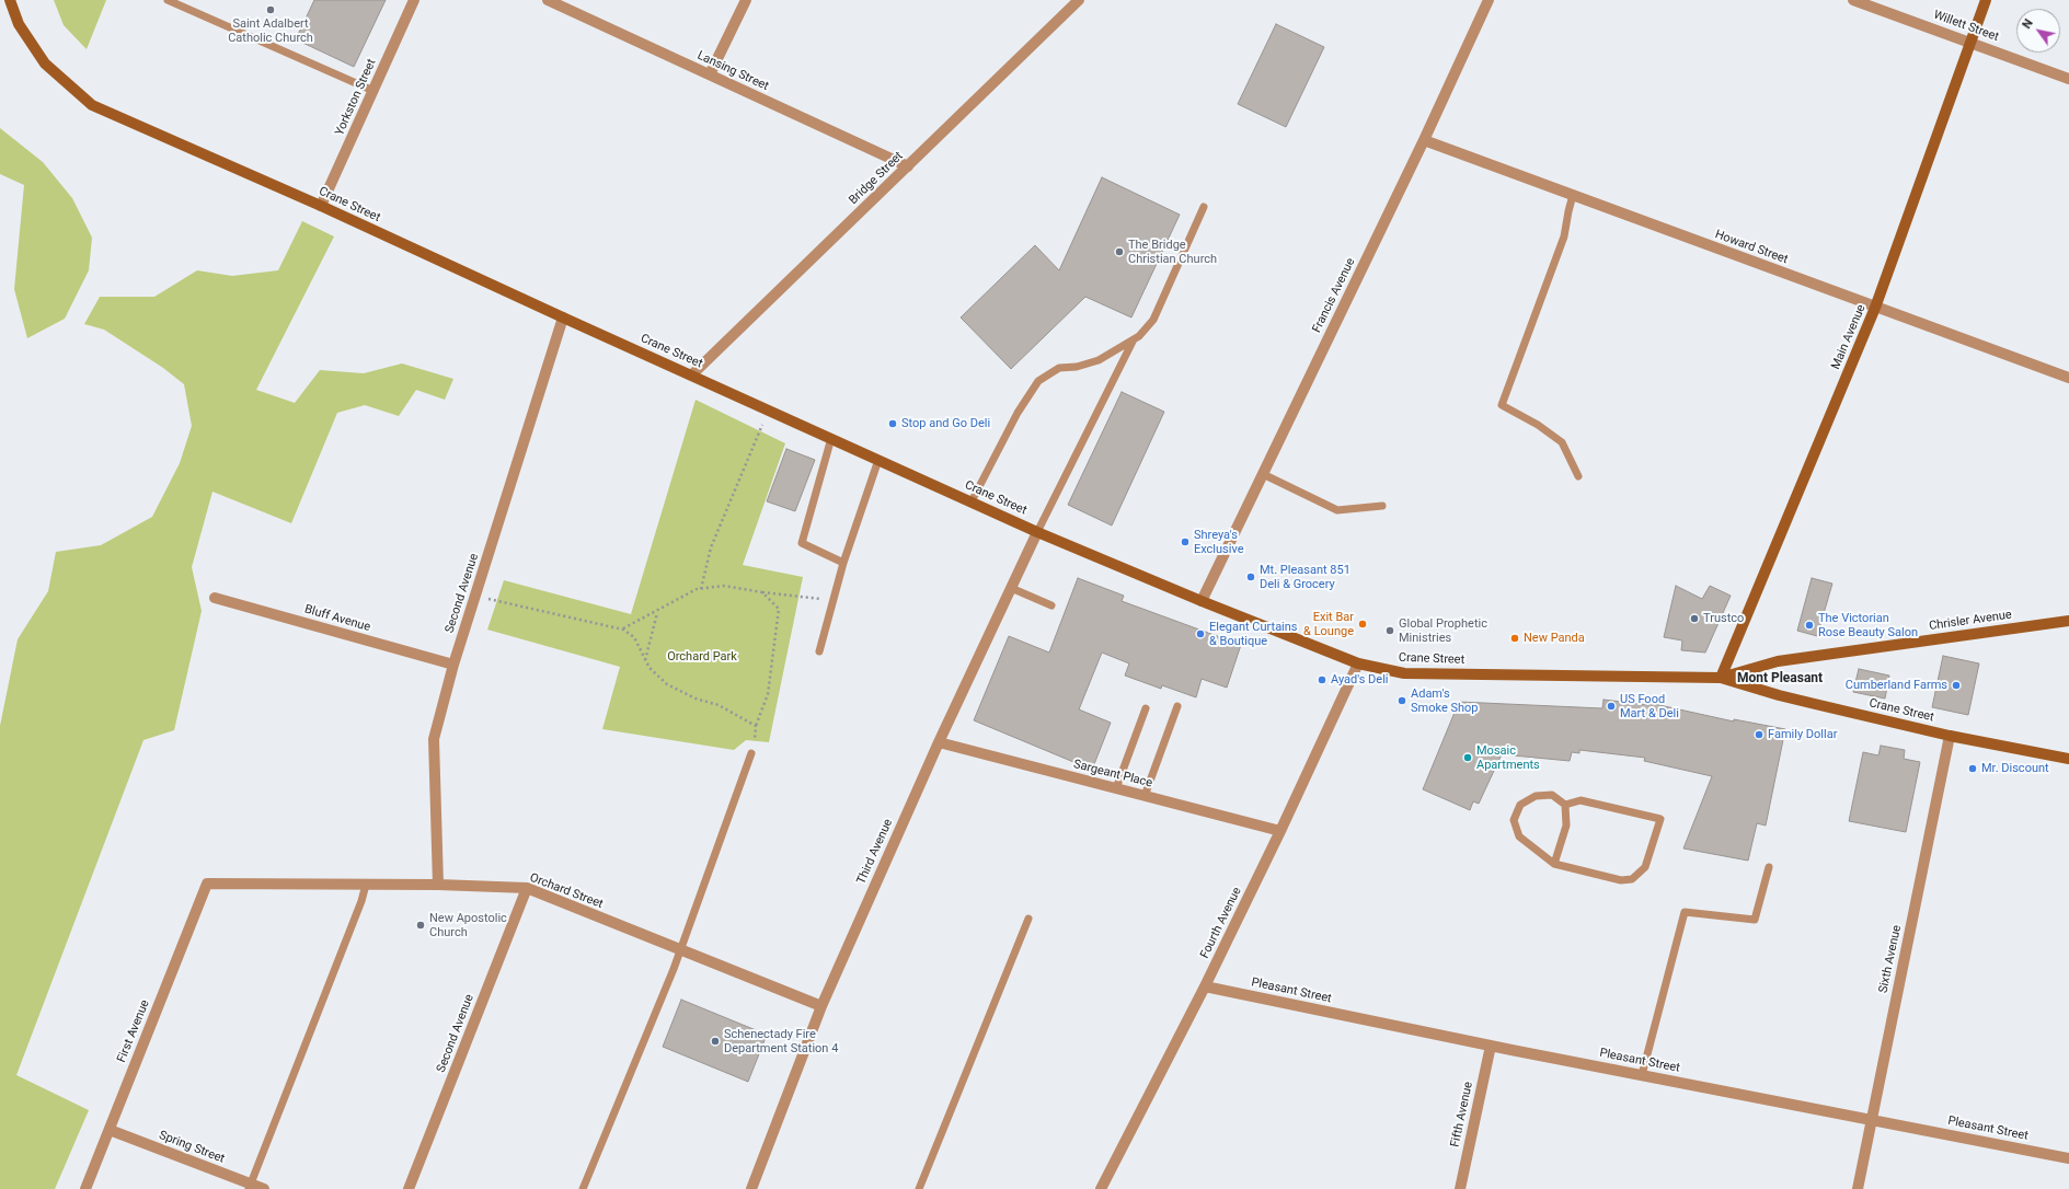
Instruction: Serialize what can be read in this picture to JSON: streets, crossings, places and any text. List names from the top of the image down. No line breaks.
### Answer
{"streets":{"street":["Willett Street","Lansing Street","Yorkston Street","Bridge Street","Crane Street","Howard Street","Francis Avenue","Main Avenue","Second Avenue","Bluff Avenue","Chrisler Avenue","Sargeant Place","Third Avenue","Orchard Street","Fourth Avenue","Sixth Avenue","Pleasant Street","First Avenue","Fifth Avenue","Spring Street"]},"crossings":[["Willett Street","Main Avenue"],["Lansing Street","Bridge Street"],["Yorkston Street","Crane Street"],["Bridge Street","Crane Street"],["Crane Street","Francis Avenue"],["Crane Street","Main Avenue"],["Crane Street","Second Avenue"],["Crane Street","Chrisler Avenue"],["Crane Street","Third Avenue"],["Crane Street","Fourth Avenue"],["Crane Street","Sixth Avenue"],["Howard Street","Francis Avenue"],["Howard Street","Main Avenue"],["Main Avenue","Chrisler Avenue"],["Second Avenue","Bluff Avenue"],["Second Avenue","Orchard Street"],["Sargeant Place","Third Avenue"],["Sargeant Place","Fourth Avenue"],["Third Avenue","Orchard Street"],["Orchard Street","First Avenue"],["Fourth Avenue","Pleasant Street"],["Sixth Avenue","Pleasant Street"],["Pleasant Street","Fifth Avenue"],["First Avenue","Spring Street"]],"districts":["Mont Pleasant"],"parks":["Orchard Park"],"places":["Saint Adalbert Catholic Church","The Bridge Christian Church","Stop and Go Deli","Shreya's Exclusive","Mt. Pleasant 851 Deli & Grocery","Trustco","Exit Bar & Lounge","The Victorian Rose Beauty Salon","Global Prophetic Ministries","Elegant Curtains & Boutique","New Panda","Ayad's Deli","Cumberland Farms","Adam's Smoke Shop","US Food Mart & Deli","Family Dollar","Mosaic Apartments","Mr. Discount","New Apostolic Church","Schenectady Fire Department Station 4"],"north":"top left"}
